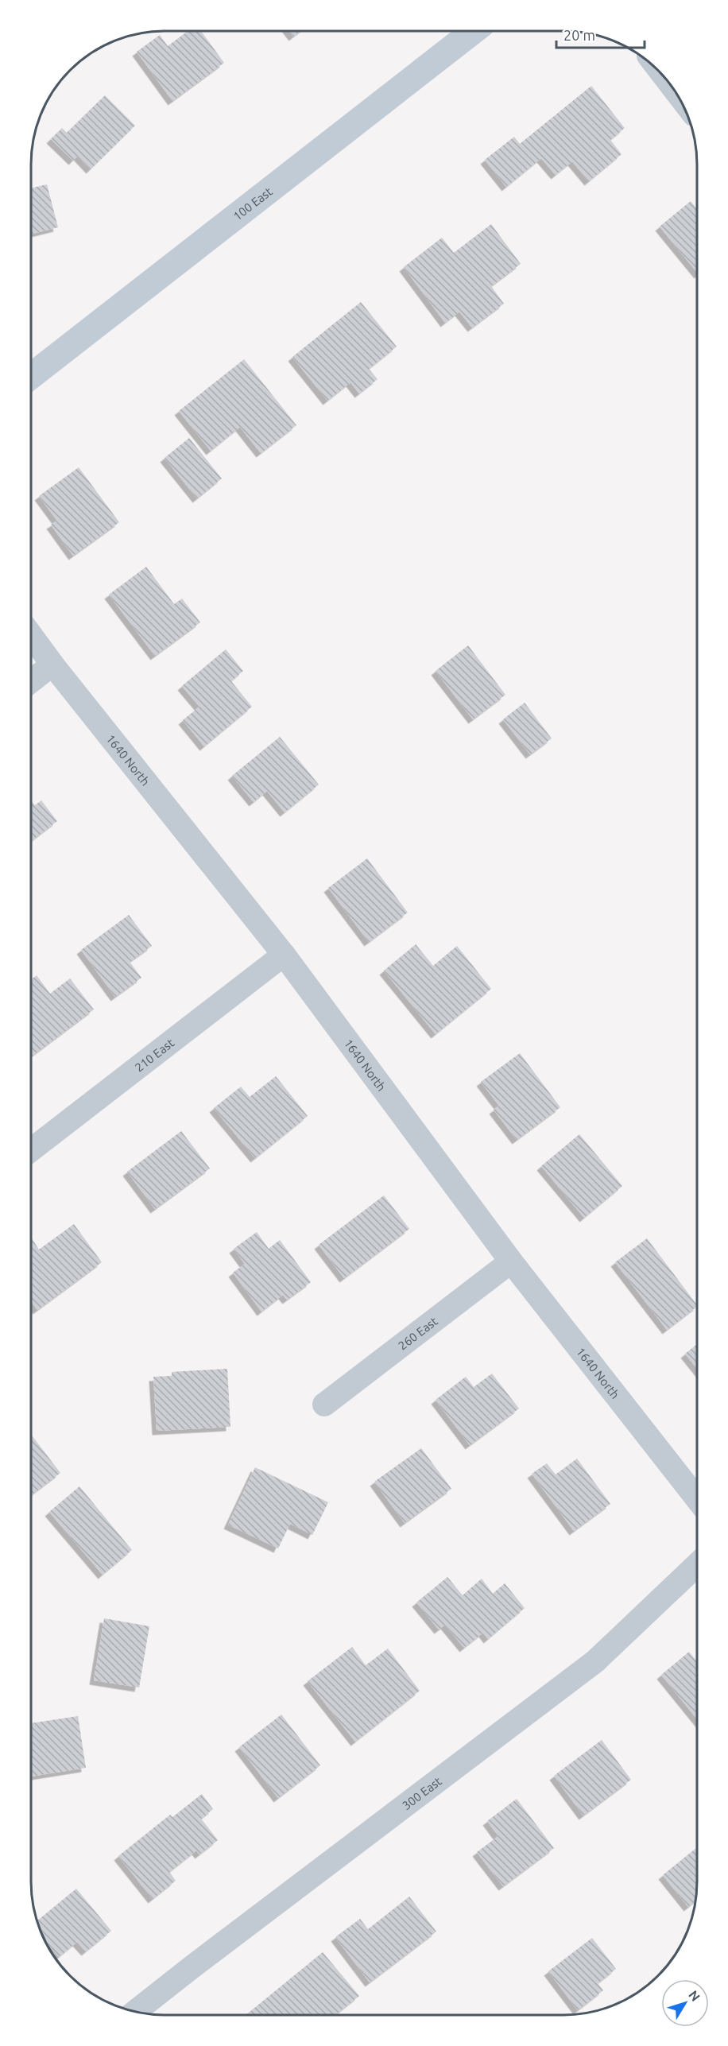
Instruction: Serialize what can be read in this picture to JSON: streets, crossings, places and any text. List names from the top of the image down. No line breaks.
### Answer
{"streets":{"main road":["100 East"],"street":["1640 North","210 East","260 East","300 East"]},"crossings":[["1640 North","210 East"],["1640 North","260 East"]],"scale_bar":"20 m","north":"top right"}
